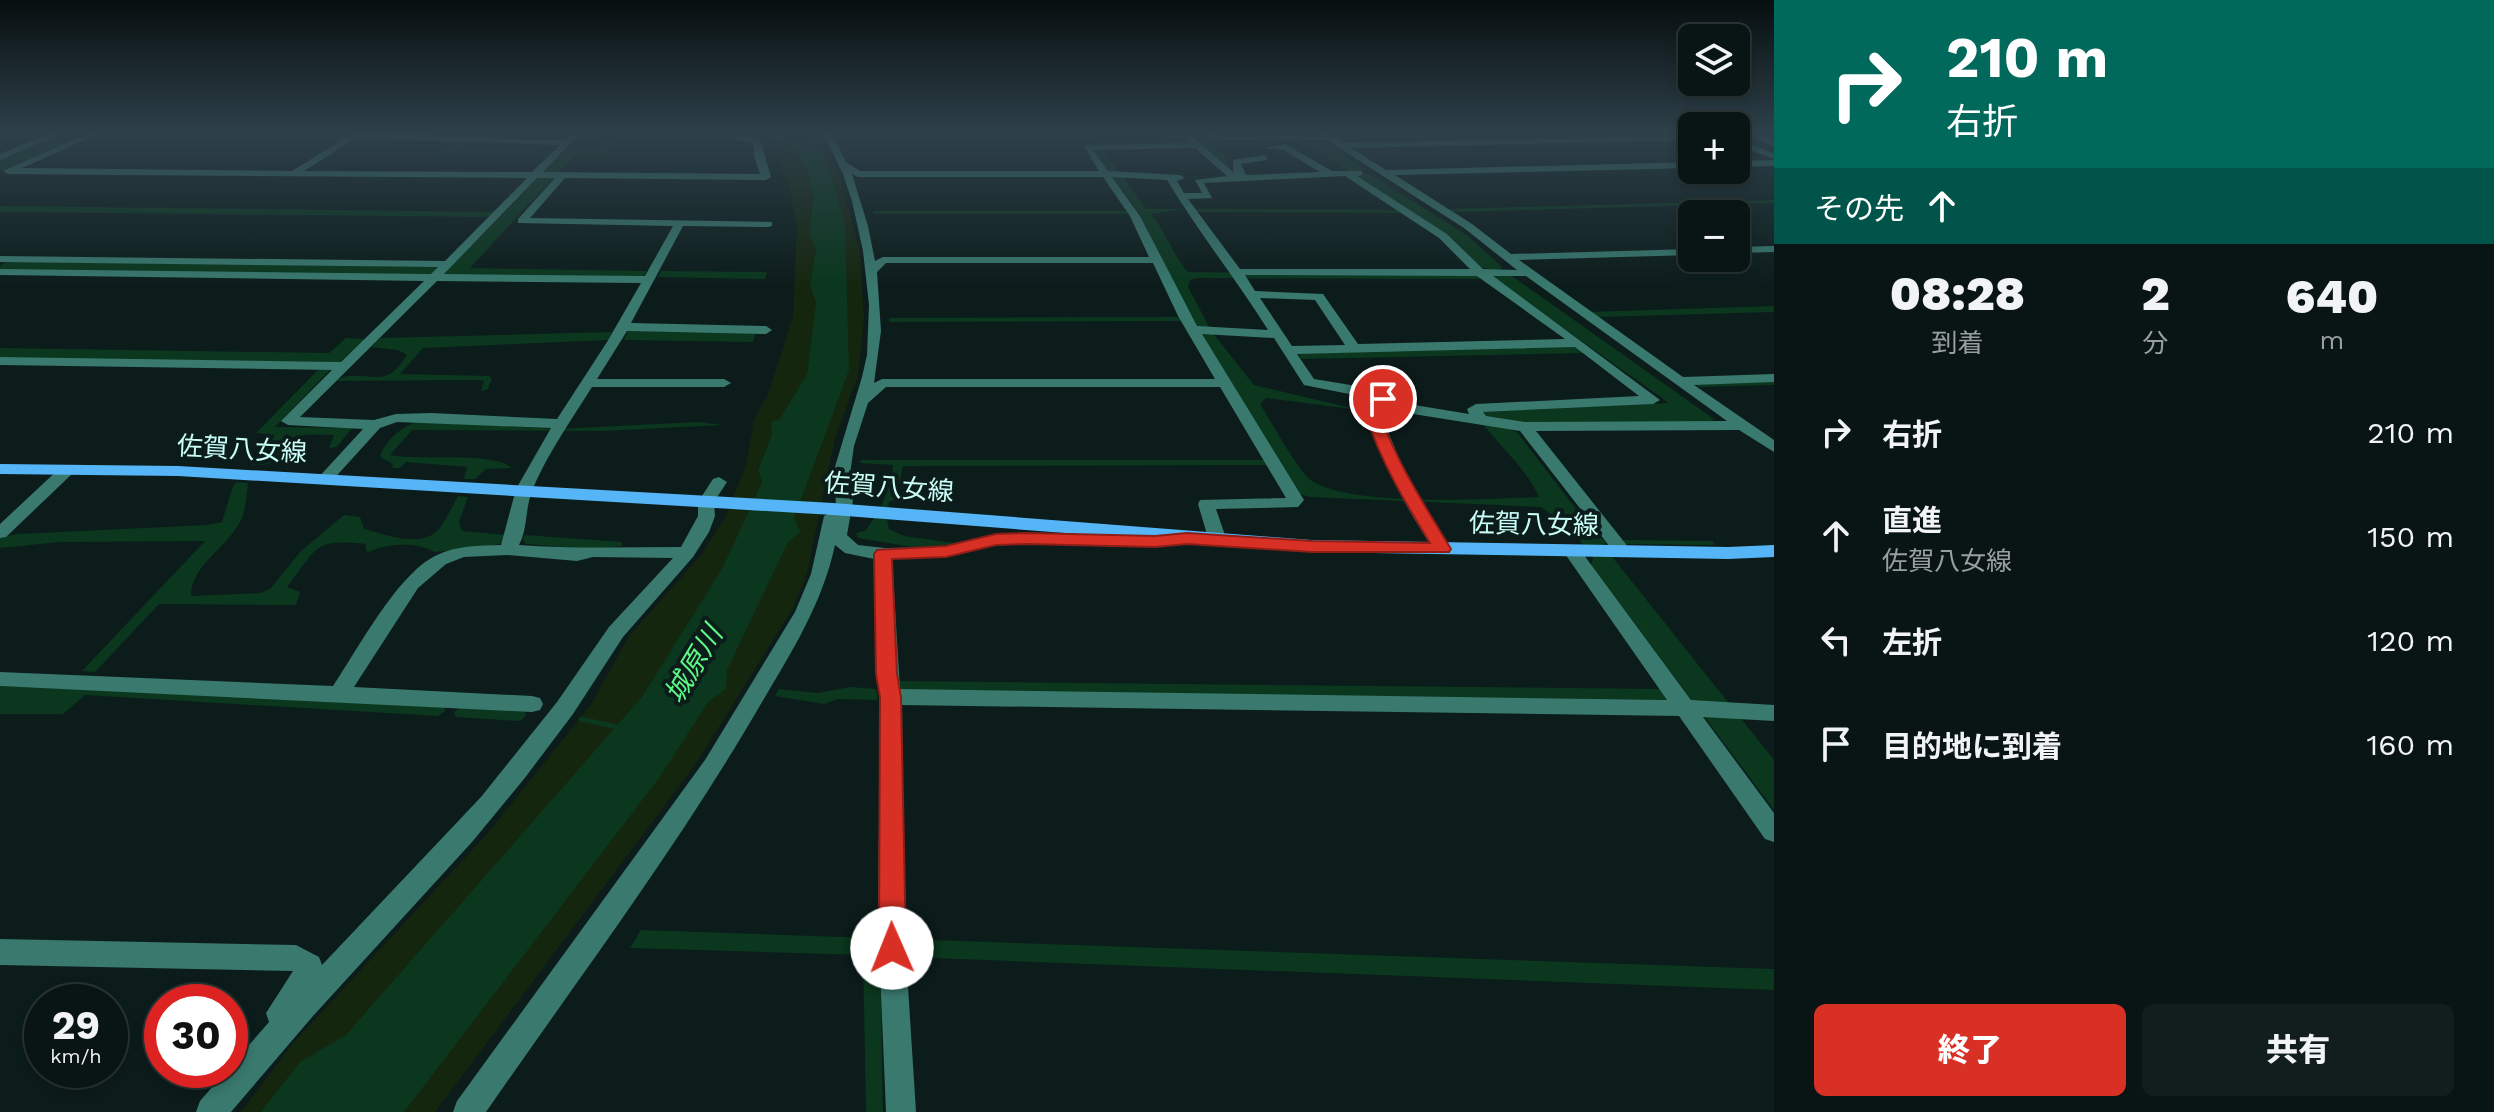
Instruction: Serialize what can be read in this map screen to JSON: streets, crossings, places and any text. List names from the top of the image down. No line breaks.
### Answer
{"streets":{"main road":["佐賀八女線"]},"water":["城原川"],"page":{"turn":["210 m","右折"],"map_buttons":["+","−"],"then":"その先","eta":["08:28","到着","2","分","640","m"],"list":[{"name":"右折","value":"210 m"},{"name":"直進","note":"佐賀八女線","value":"150 m"},{"name":"左折","value":"120 m"},{"name":"目的地に到着","value":"160 m"}],"speed":"29 km/h","limit":"30","buttons":["終了","共有"]}}
